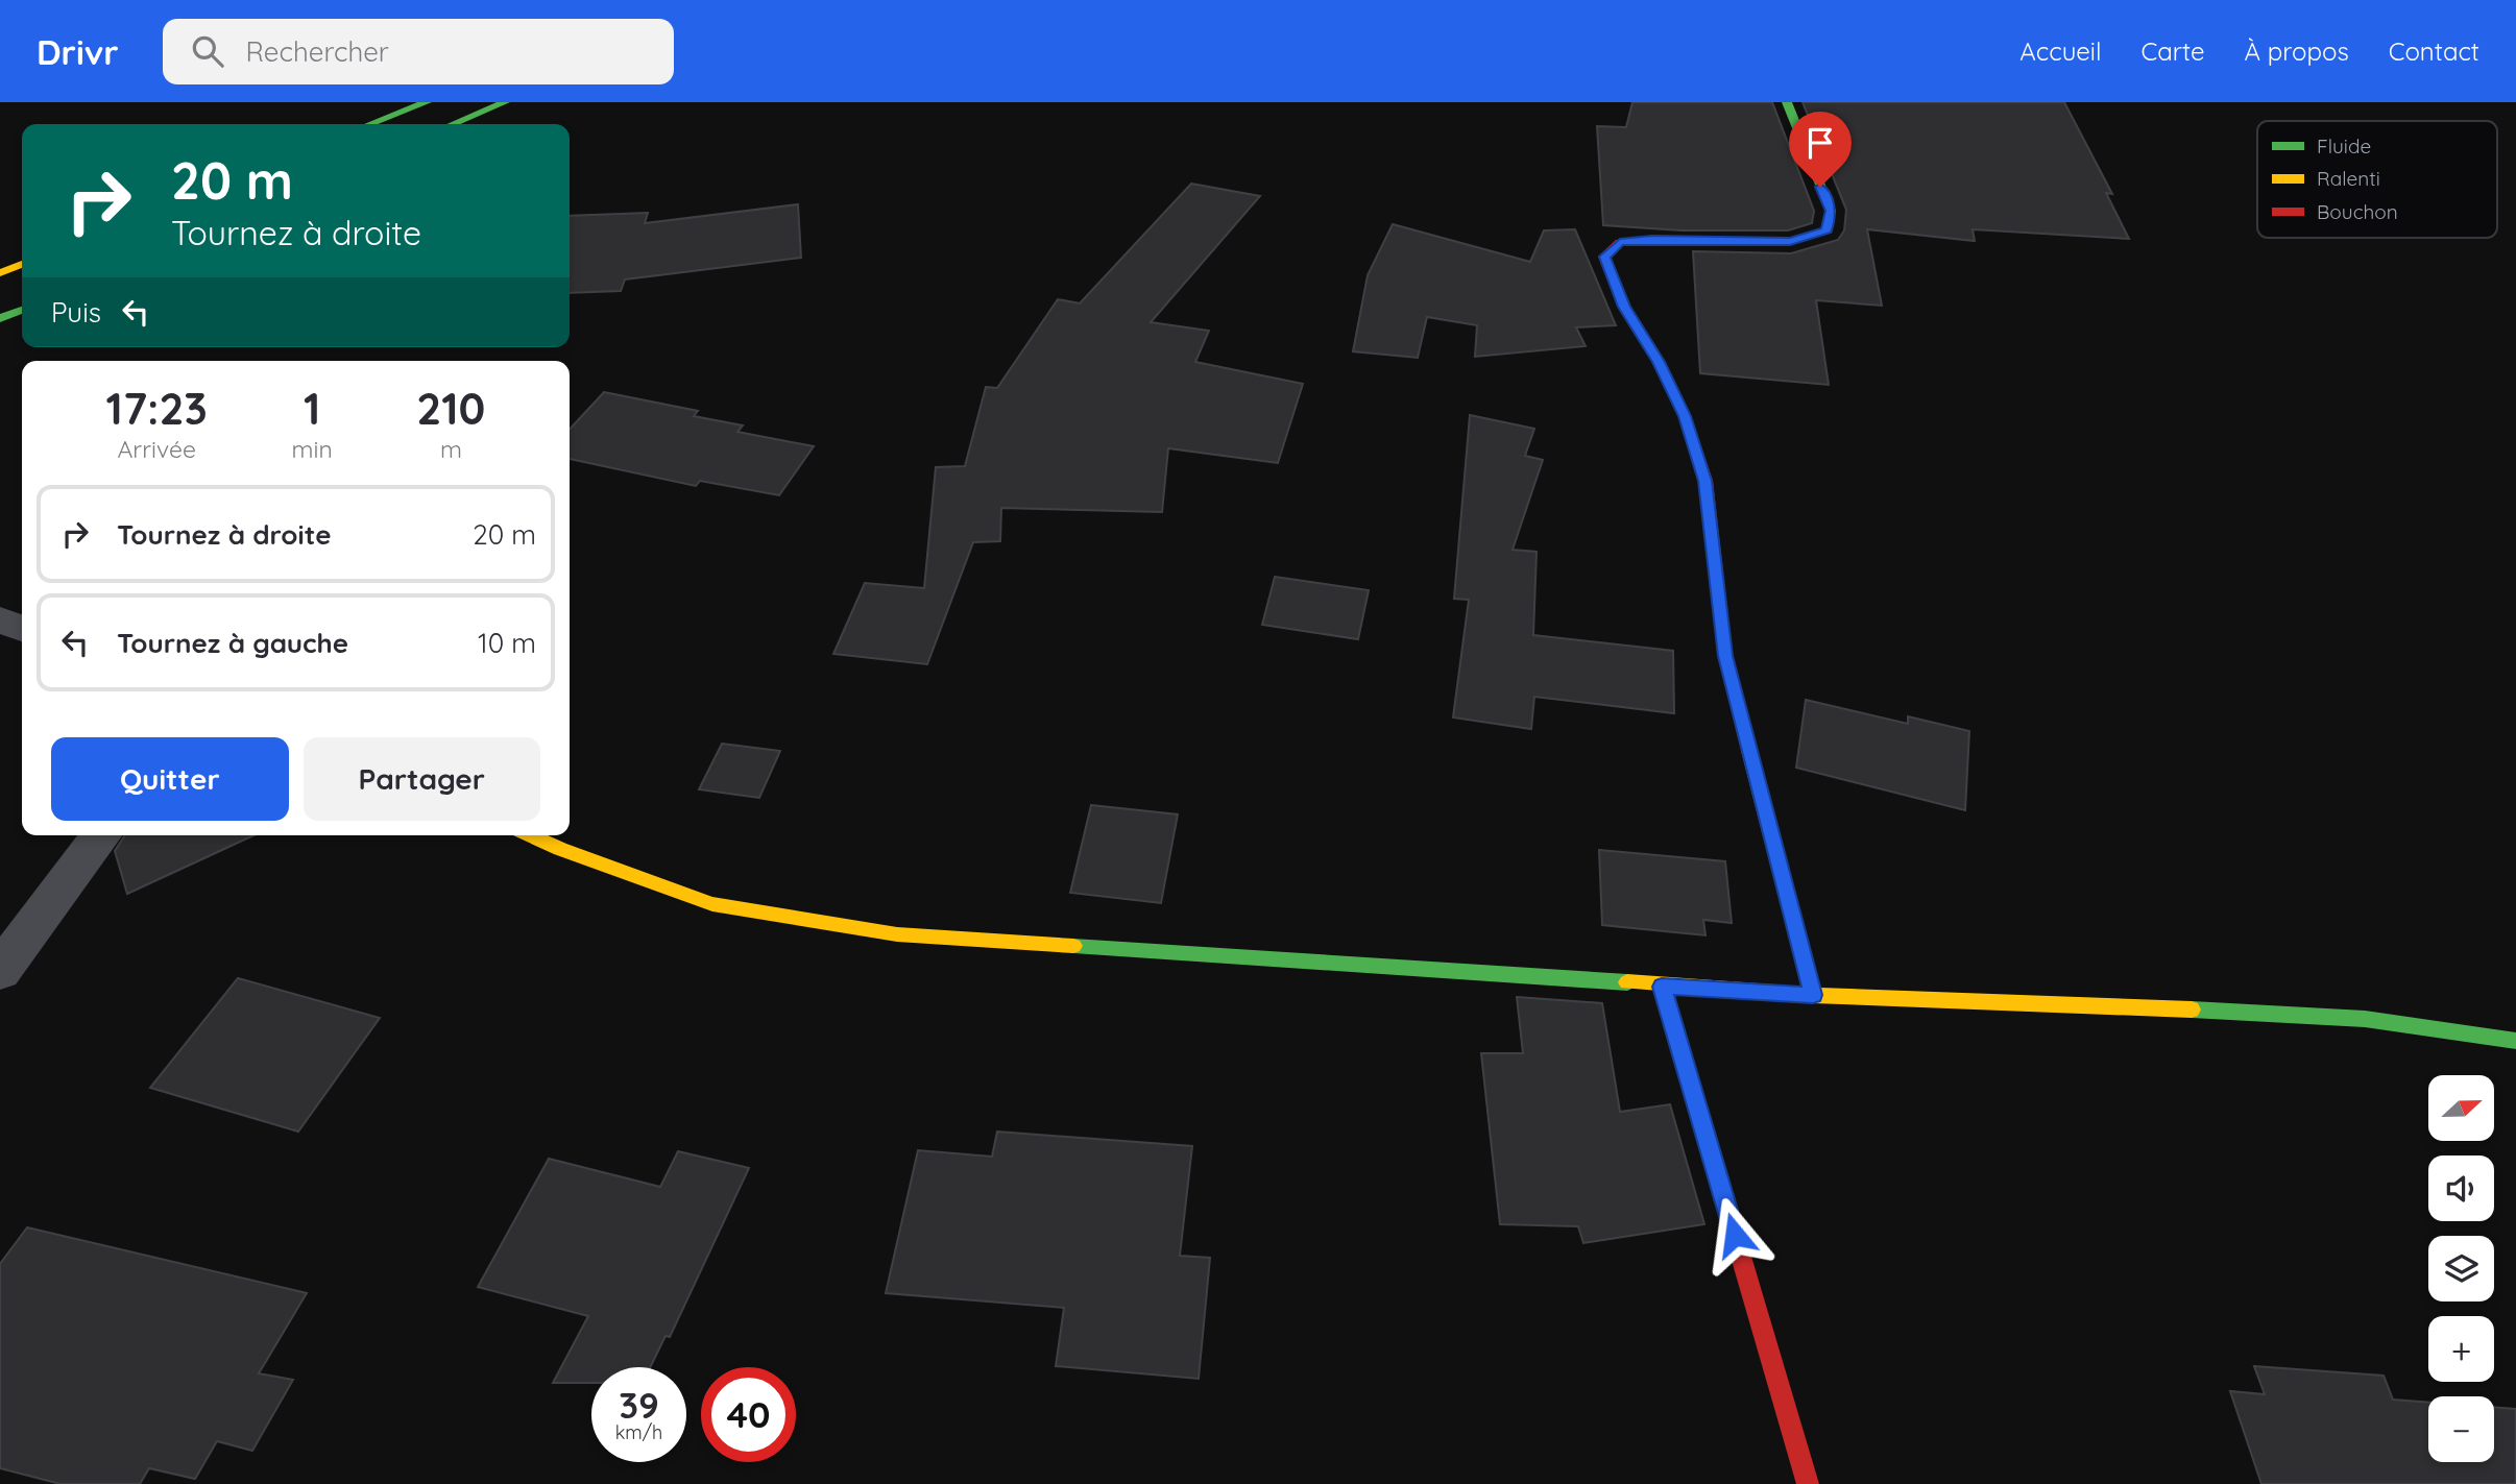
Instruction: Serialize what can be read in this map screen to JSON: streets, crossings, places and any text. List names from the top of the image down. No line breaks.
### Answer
{"legend":["Fluide","Ralenti","Bouchon"],"north":"right","page":{"header":"Drivr","search":"Rechercher","nav":["Accueil","Carte","À propos","Contact"],"turn":["20 m","Tournez à droite"],"then":"Puis","eta":["17:23","Arrivée","1","min","210","m"],"list":[{"name":"Tournez à droite","value":"20 m"},{"name":"Tournez à gauche","value":"10 m"}],"buttons":["Quitter","Partager"],"map_buttons":["+","−"],"speed":"39 km/h","limit":"40"}}
